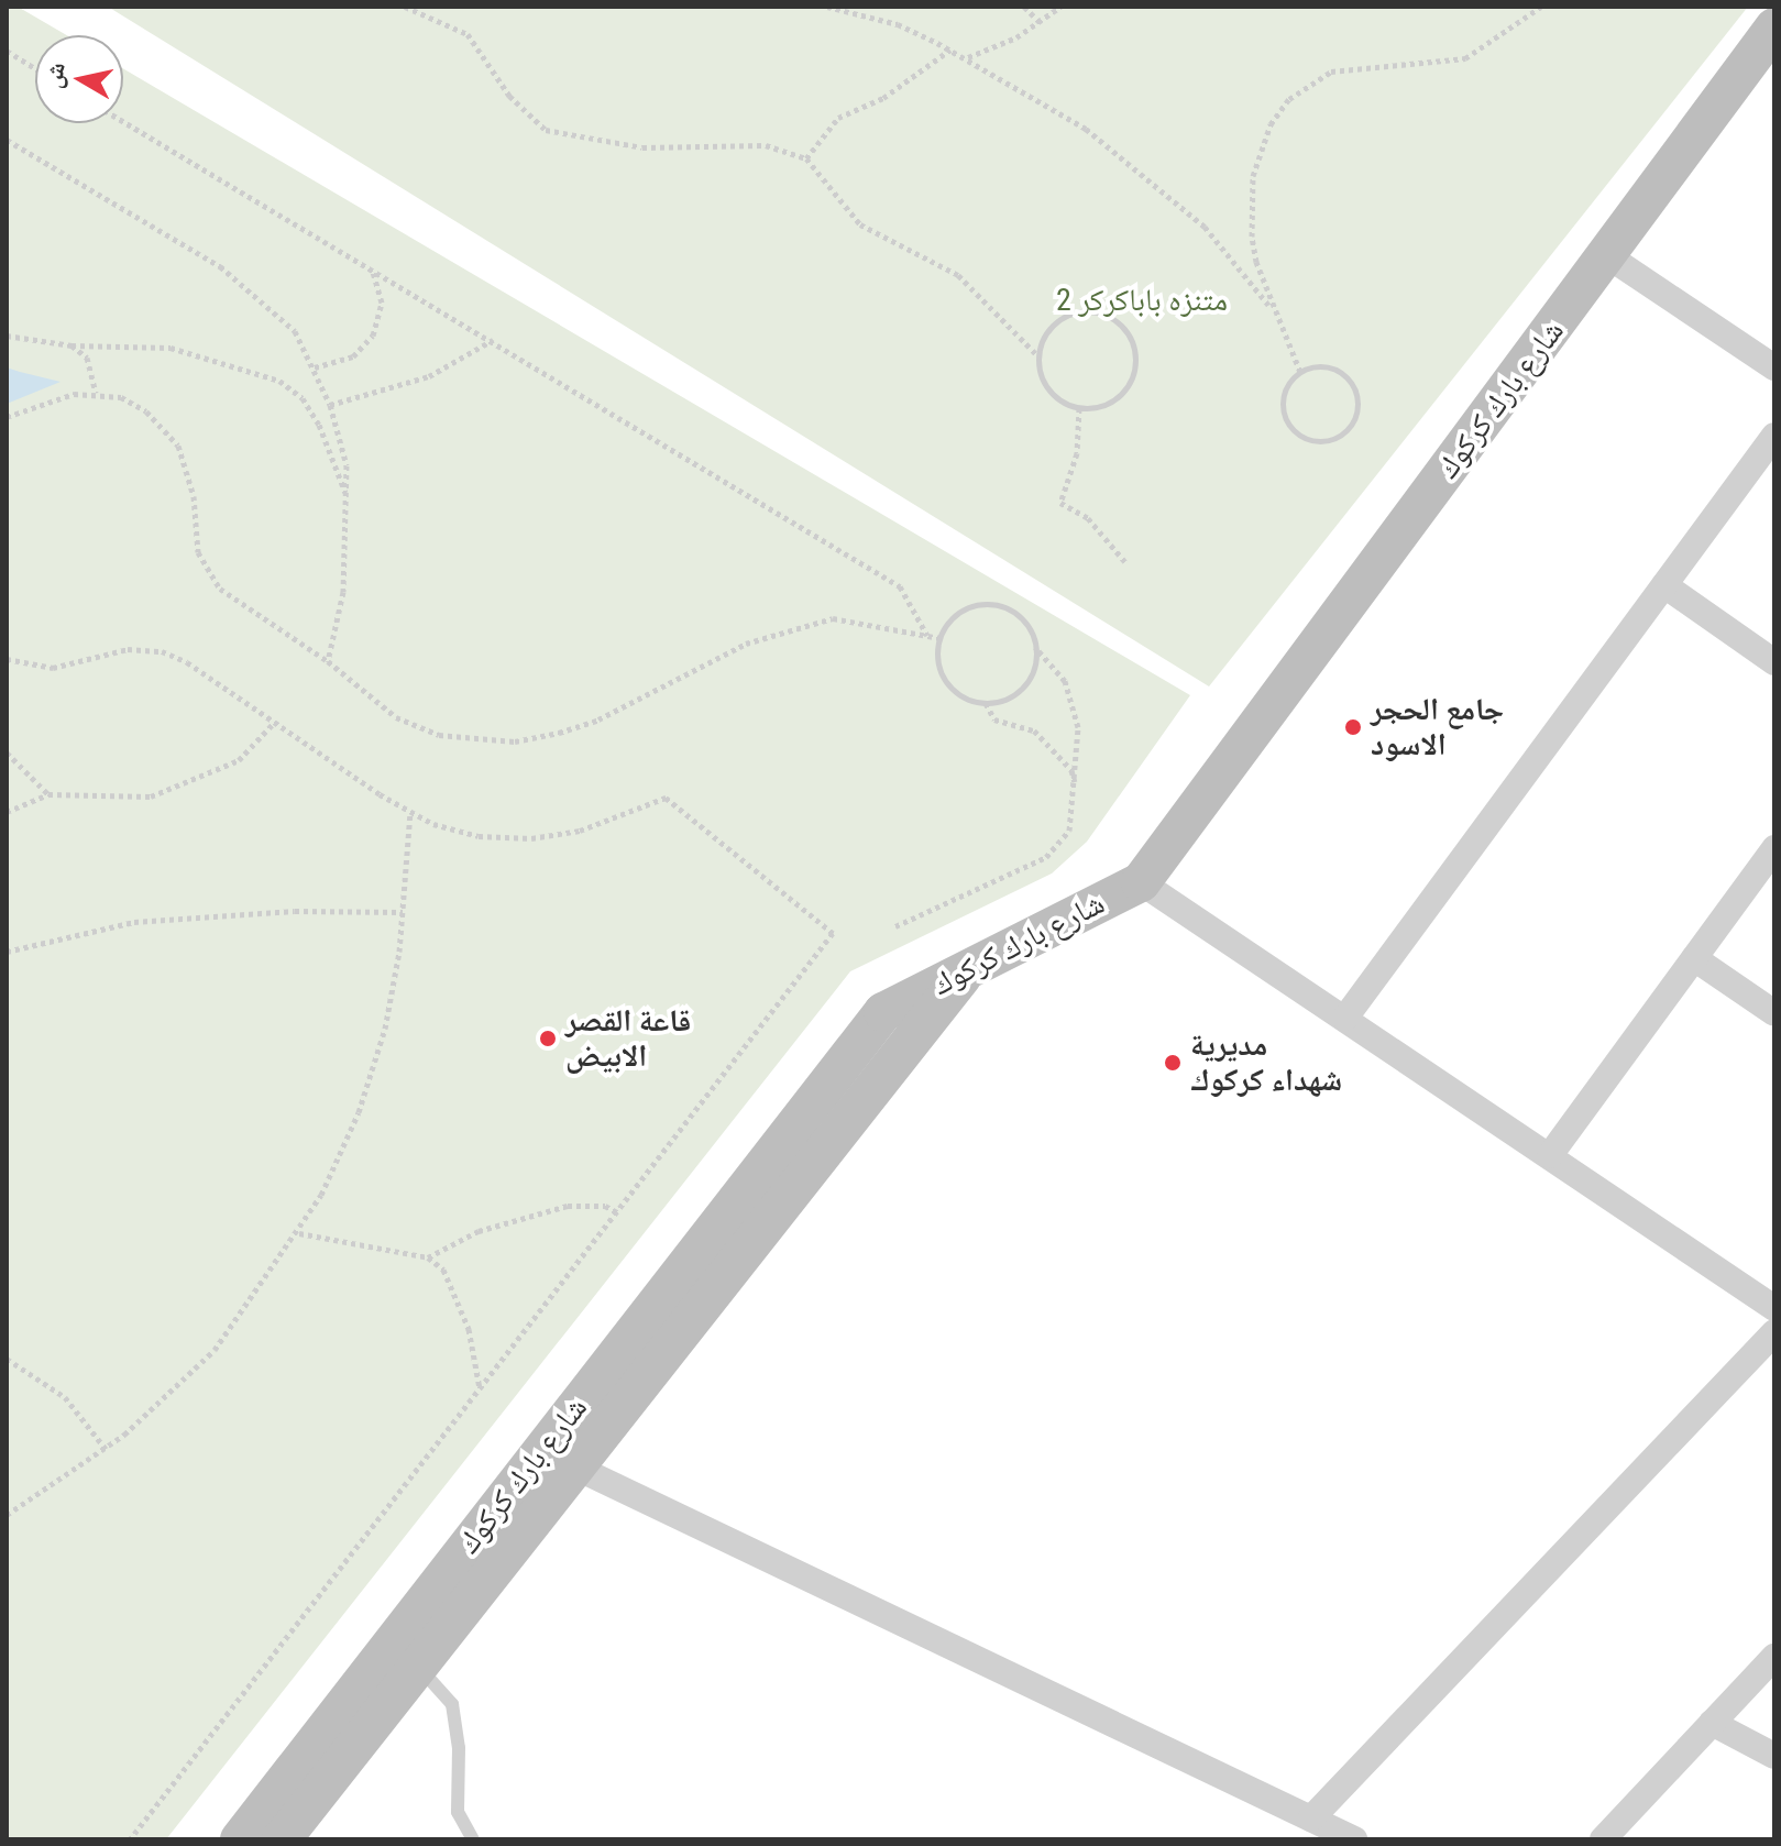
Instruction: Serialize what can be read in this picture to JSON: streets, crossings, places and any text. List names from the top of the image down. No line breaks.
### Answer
{"streets":{"main road":["شارع بارك كركوك"]},"parks":["متنزه باباكركر 2"],"places":["جامع الحجر الاسود","قاعة القصر الابيض","مديرية شهداء كركوك"],"north":"left"}
